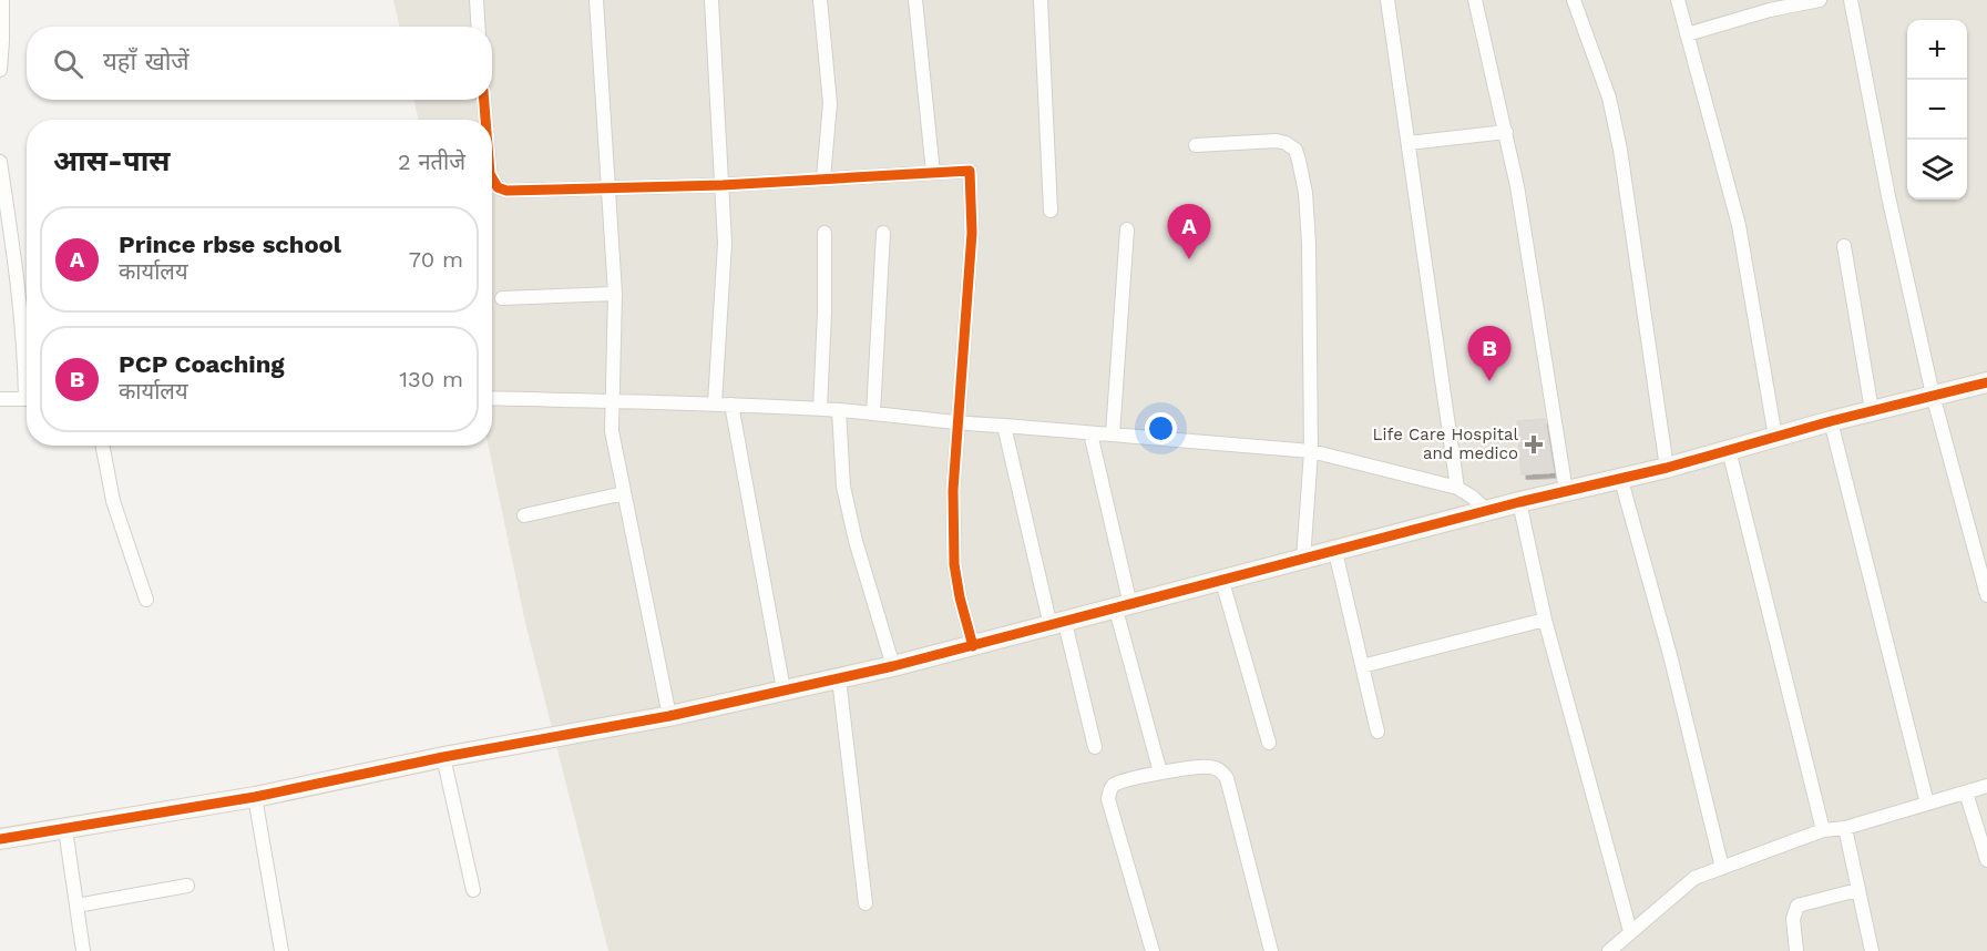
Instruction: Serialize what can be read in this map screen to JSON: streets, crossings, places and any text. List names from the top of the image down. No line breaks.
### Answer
{"places":{"health":["Life Care Hospital and medico"]},"page":{"map_buttons":["+","−"],"search":"यहाँ खोजें","heading":["आस-पास","2 नतीजे"],"pins":["A","B"],"list":[{"mark":"A","name":"Prince rbse school","note":"कार्यालय","value":"70 m"},{"mark":"B","name":"PCP Coaching","note":"कार्यालय","value":"130 m"}]}}
